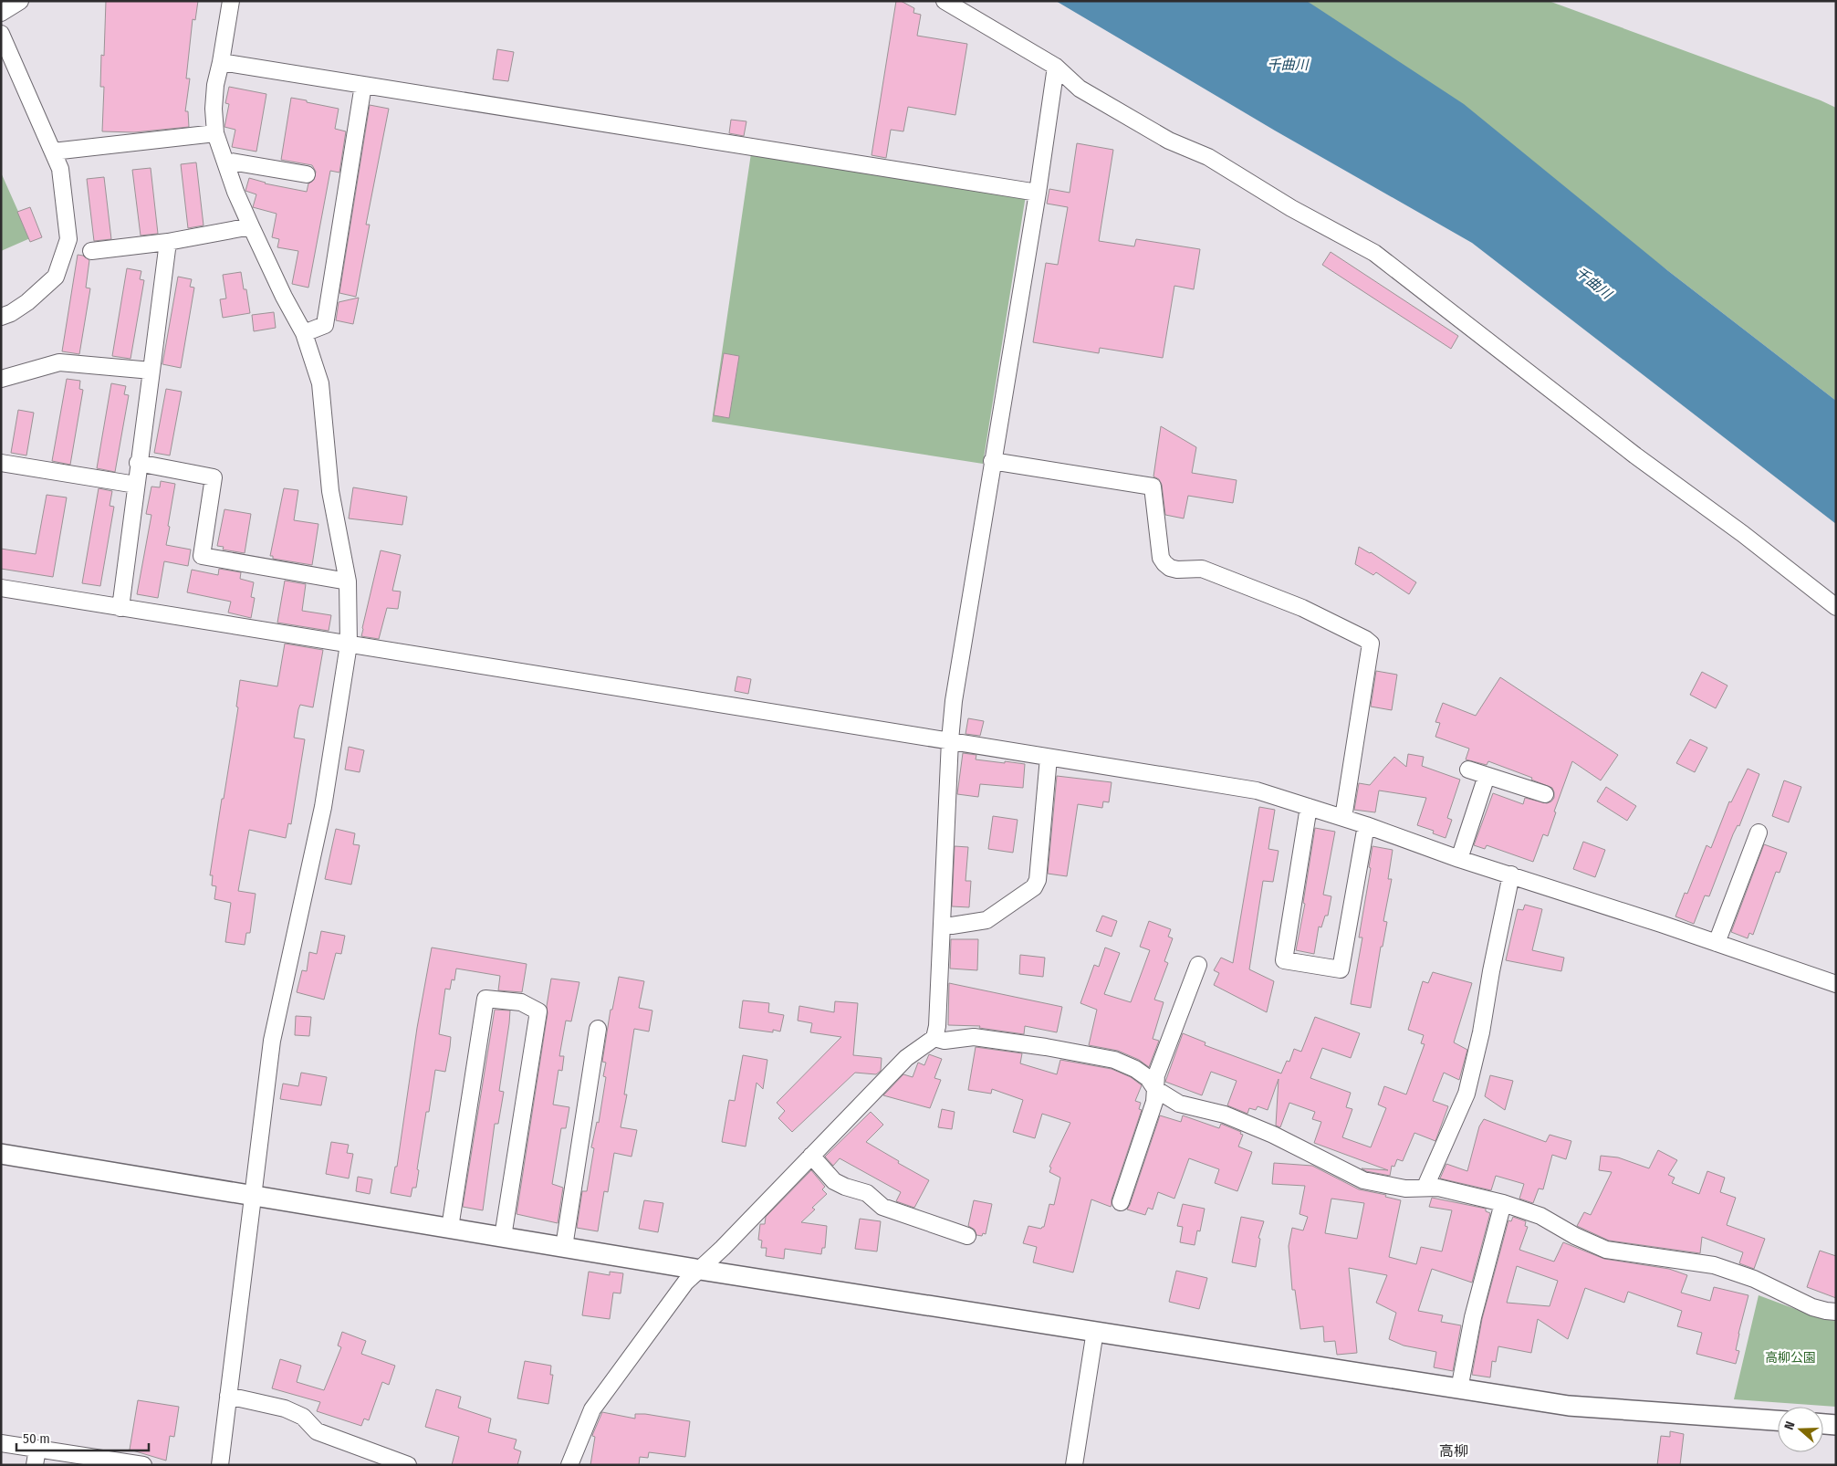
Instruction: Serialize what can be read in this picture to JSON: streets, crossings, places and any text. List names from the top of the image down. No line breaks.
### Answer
{"districts":["高柳"],"water":["千曲川"],"parks":["高柳公園"],"scale_bar":"50 m","north":"left"}
